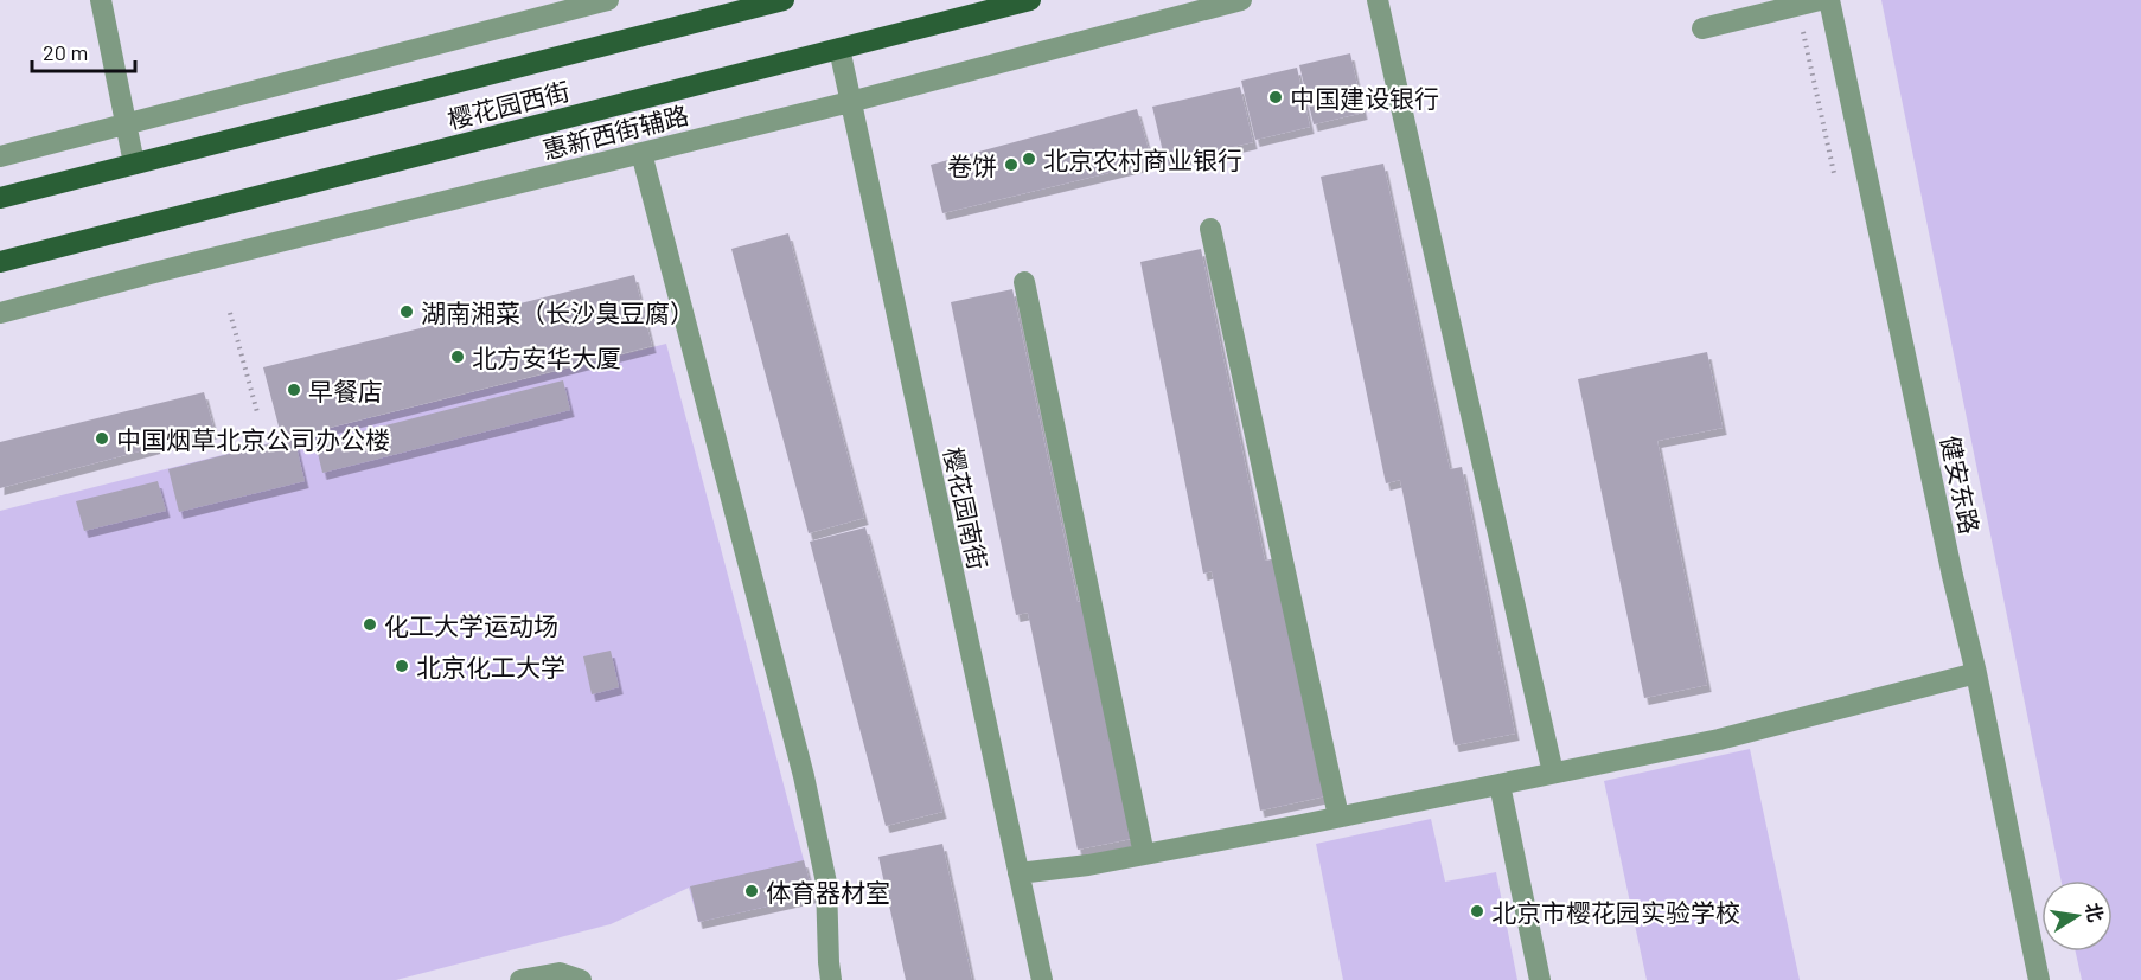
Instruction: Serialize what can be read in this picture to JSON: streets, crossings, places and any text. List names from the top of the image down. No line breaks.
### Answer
{"streets":{"main road":["樱花园西街"],"street":["惠新西街辅路","健安东路","樱花园南街"]},"crossings":[["樱花园西街","樱花园南街"],["惠新西街辅路","樱花园南街"]],"places":["中国建设银行","北京农村商业银行","卷饼","湖南湘菜（长沙臭豆腐）","北方安华大厦","早餐店","中国烟草北京公司办公楼","化工大学运动场","北京化工大学","体育器材室","北京市樱花园实验学校"],"scale_bar":"20 m","north":"right"}
